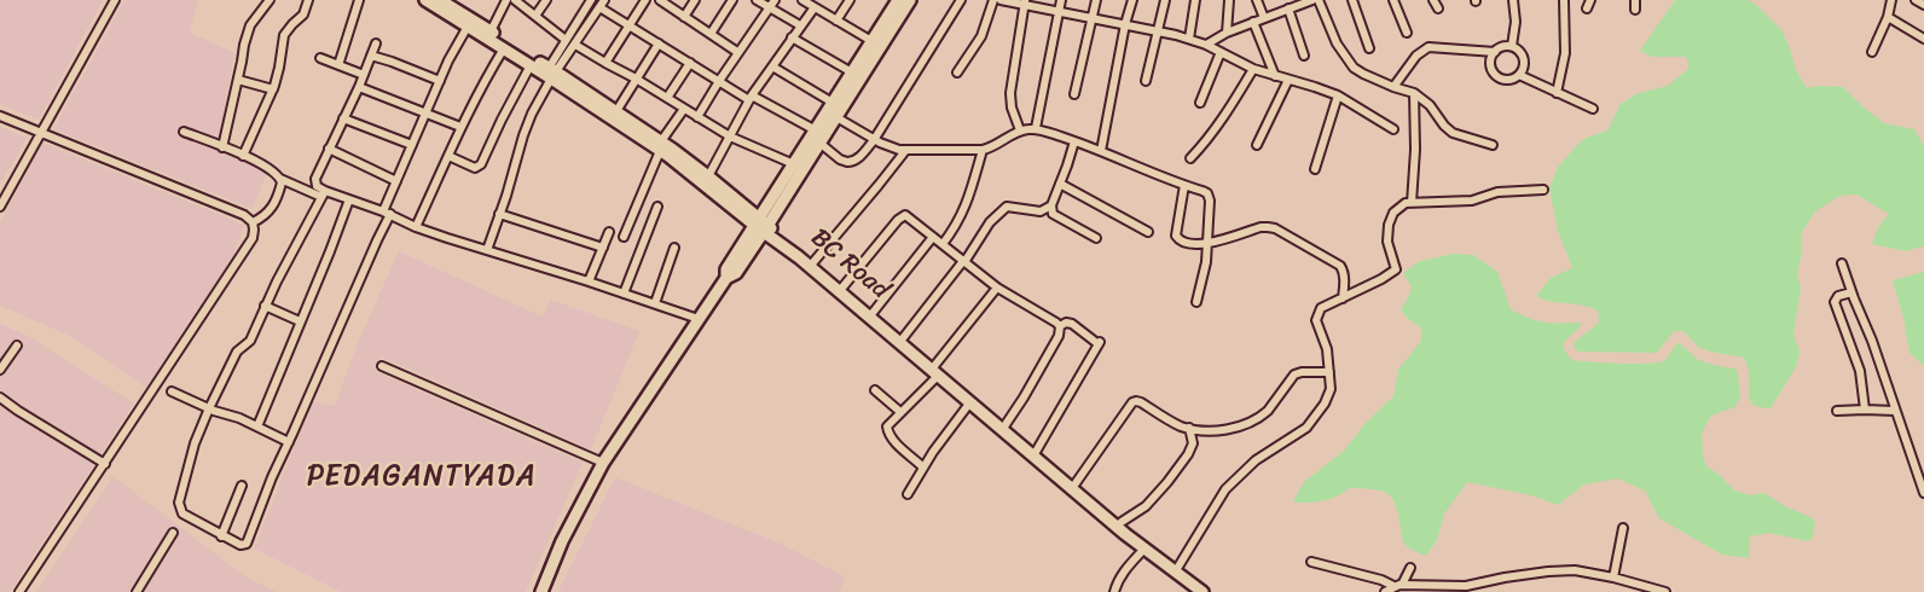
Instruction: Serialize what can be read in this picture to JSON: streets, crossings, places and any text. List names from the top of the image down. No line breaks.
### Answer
{"streets":{"street":["BC Road"]},"districts":["PEDAGANTYADA"]}
